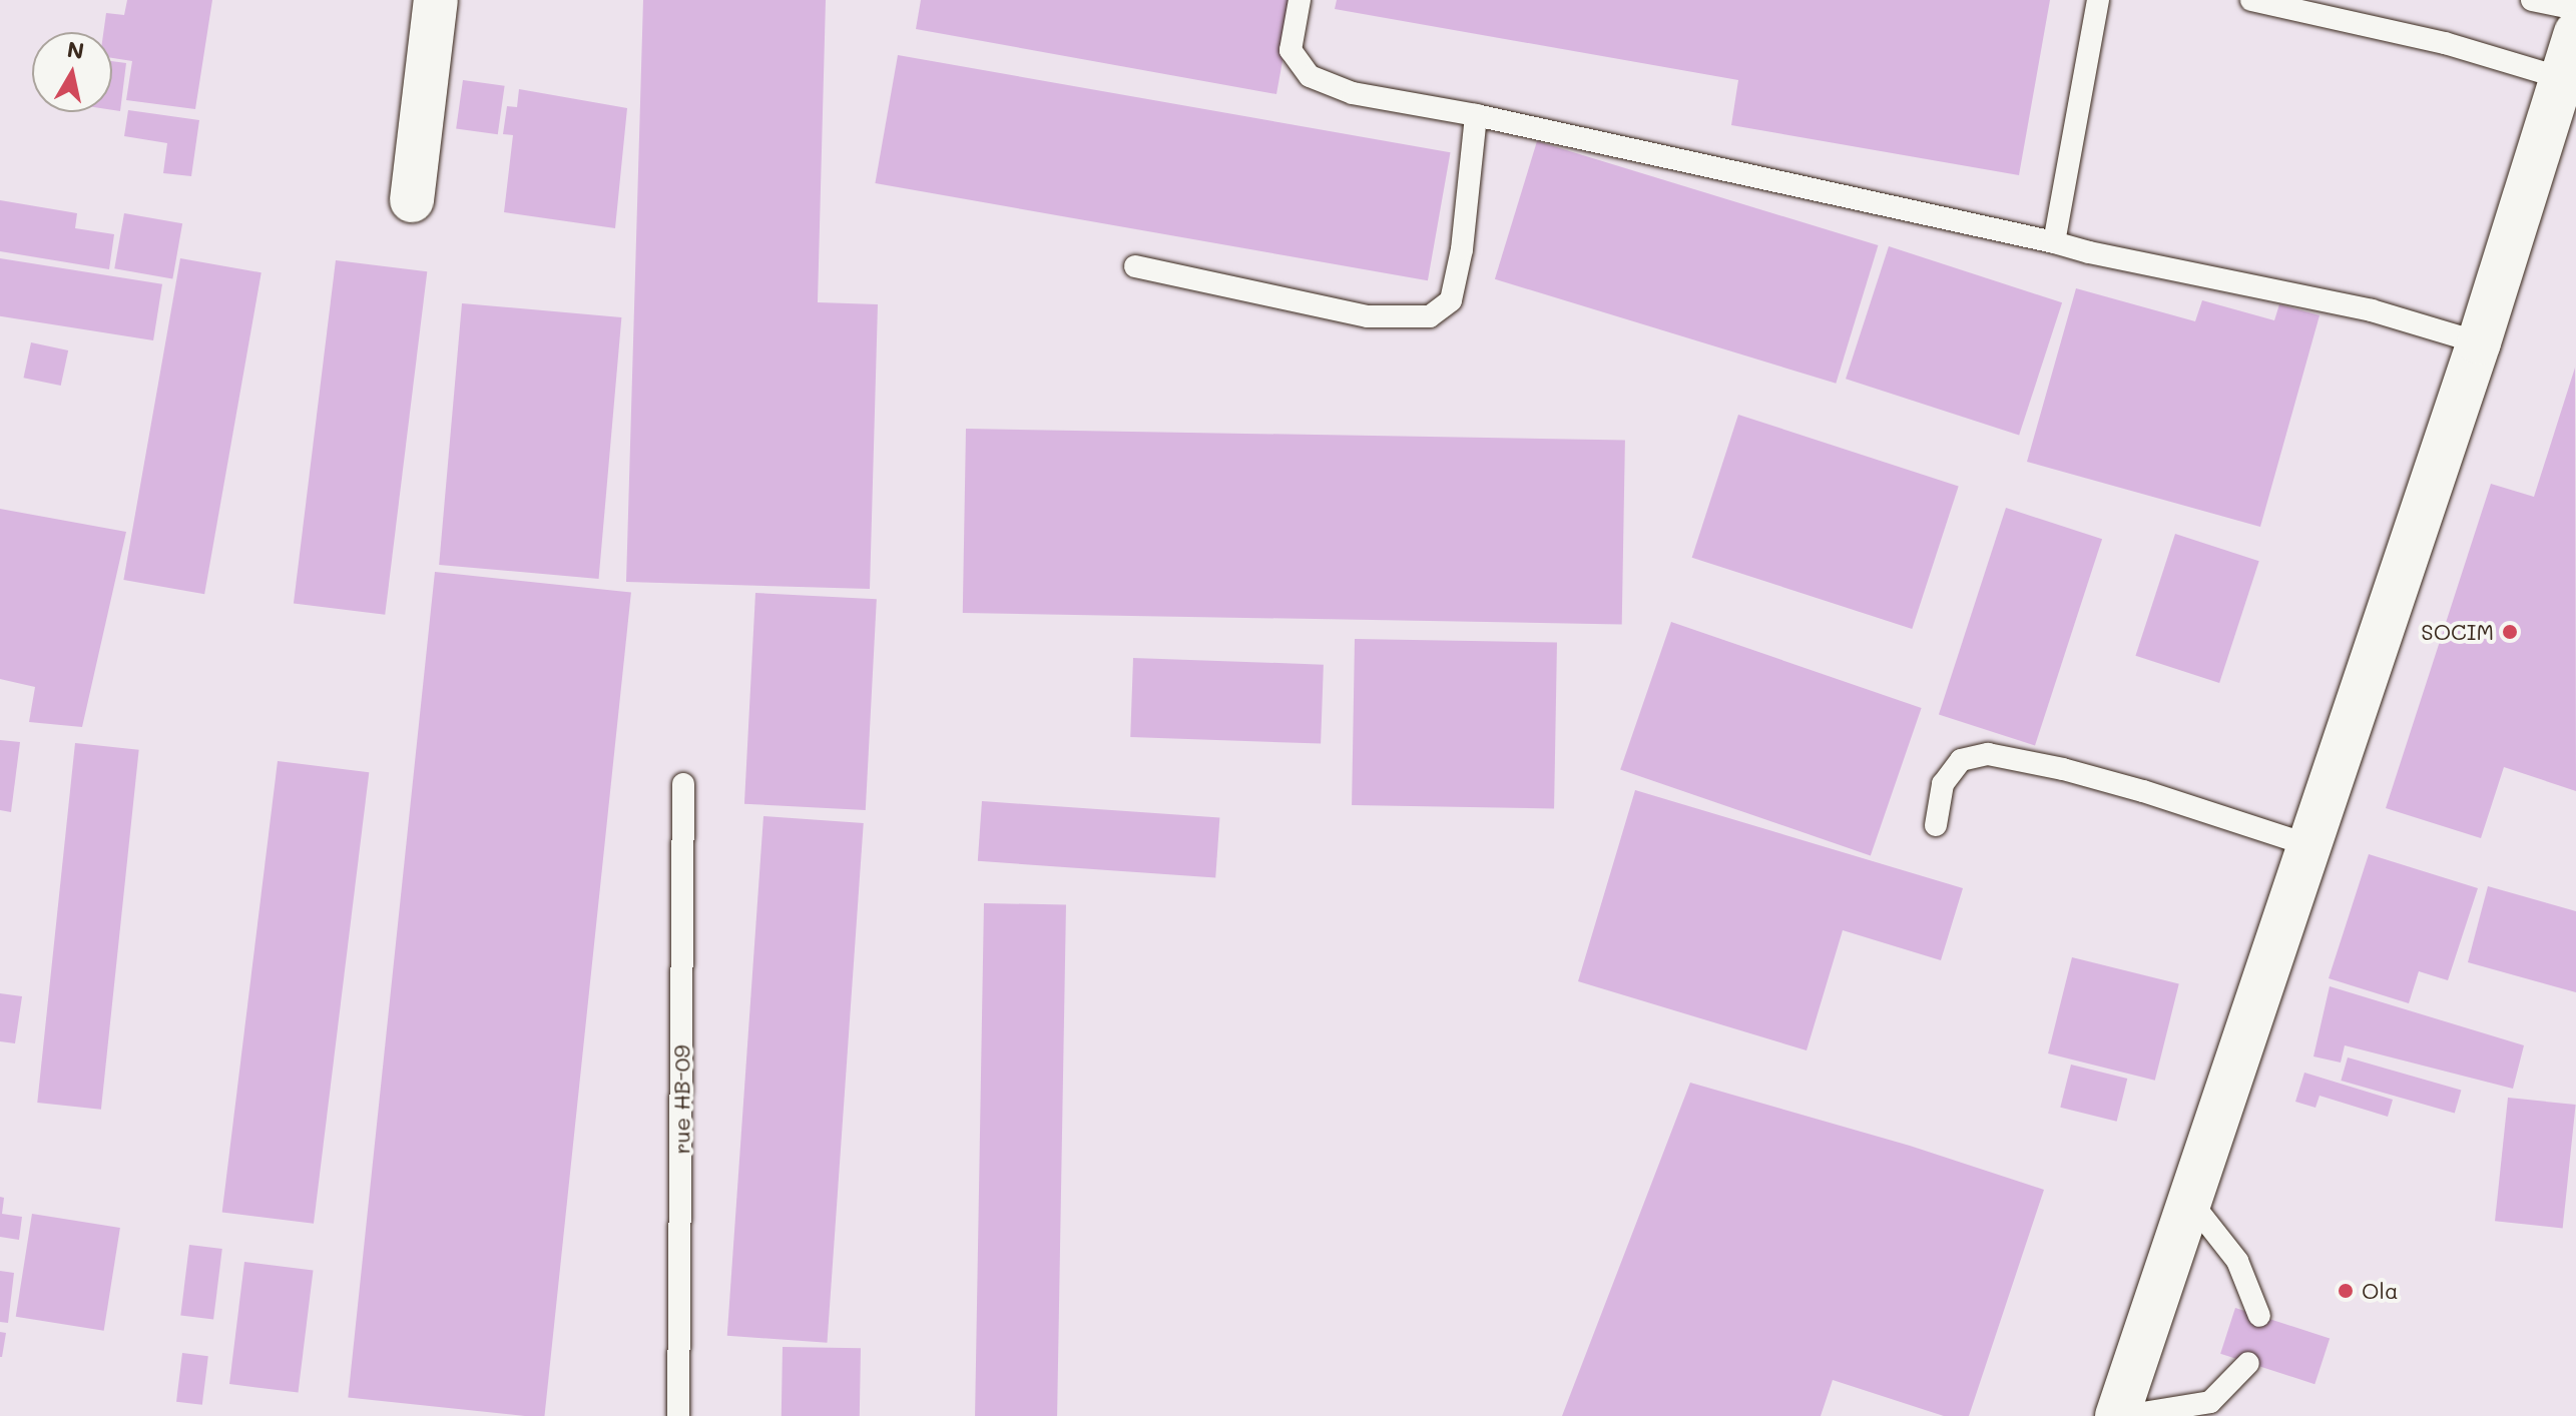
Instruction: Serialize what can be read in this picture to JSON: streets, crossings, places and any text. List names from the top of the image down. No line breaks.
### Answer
{"streets":{"lane":["rue HB-09"]},"places":["SOCIM","Ola"],"north":"top"}
